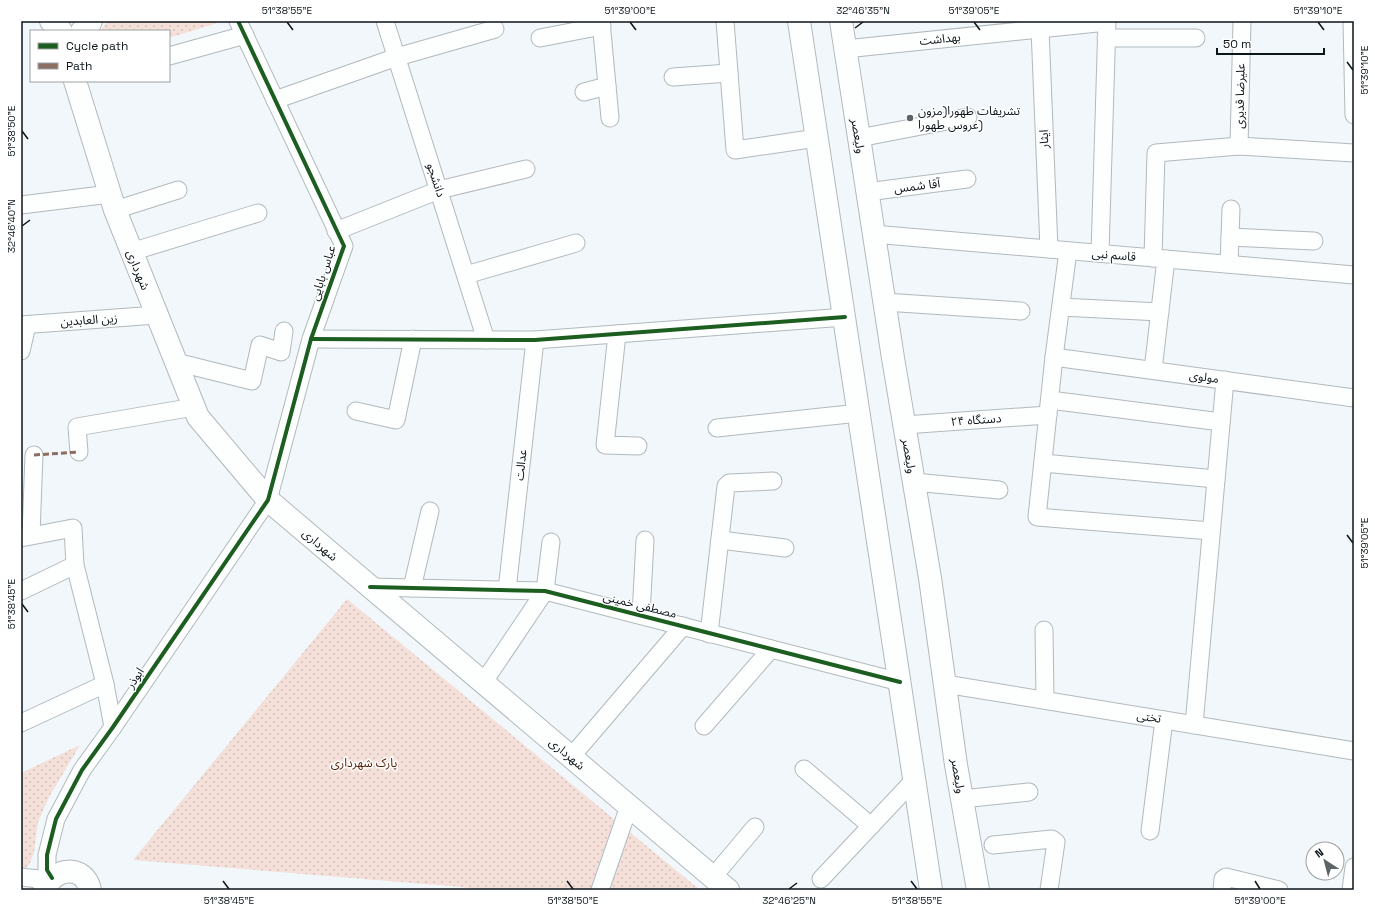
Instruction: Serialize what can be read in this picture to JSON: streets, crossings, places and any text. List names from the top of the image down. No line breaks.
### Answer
{"streets":{"main road":["ولیعصر","شهرداری"],"street":["بهداشت","علیرضا قدیری","ایثار","دانشجو","آقا شمس","قاسم نبی","عباس بابایی","زین العابدین","مولوی","۲۴ دستگاه","عدالت","مصطفی خمینی","ابوذر","تختی"]},"crossings":[["بهداشت","ولیعصر"],["بهداشت","ایثار"],["ولیعصر","آقا شمس"],["ولیعصر","قاسم نبی"],["ولیعصر","۲۴ دستگاه"],["ولیعصر","تختی"],["ایثار","قاسم نبی"],["شهرداری","عباس بابایی"],["شهرداری","زین العابدین"],["شهرداری","مصطفی خمینی"],["شهرداری","ابوذر"],["عباس بابایی","ابوذر"],["عدالت","مصطفی خمینی"]],"parks":["پارک شهرداری"],"places":["تشریفات طهورا(مزون عروس طهورا)"],"legend":["Cycle path","Path"],"scale_bar":"50 m","north":"top left","coordinates":["51°38'55\"E","51°39'00\"E","32°46'35\"N","51°39'05\"E","51°39'10\"E","51°38'50\"E","32°46'40\"N","51°38'45\"E","32°46'25\"N"]}
